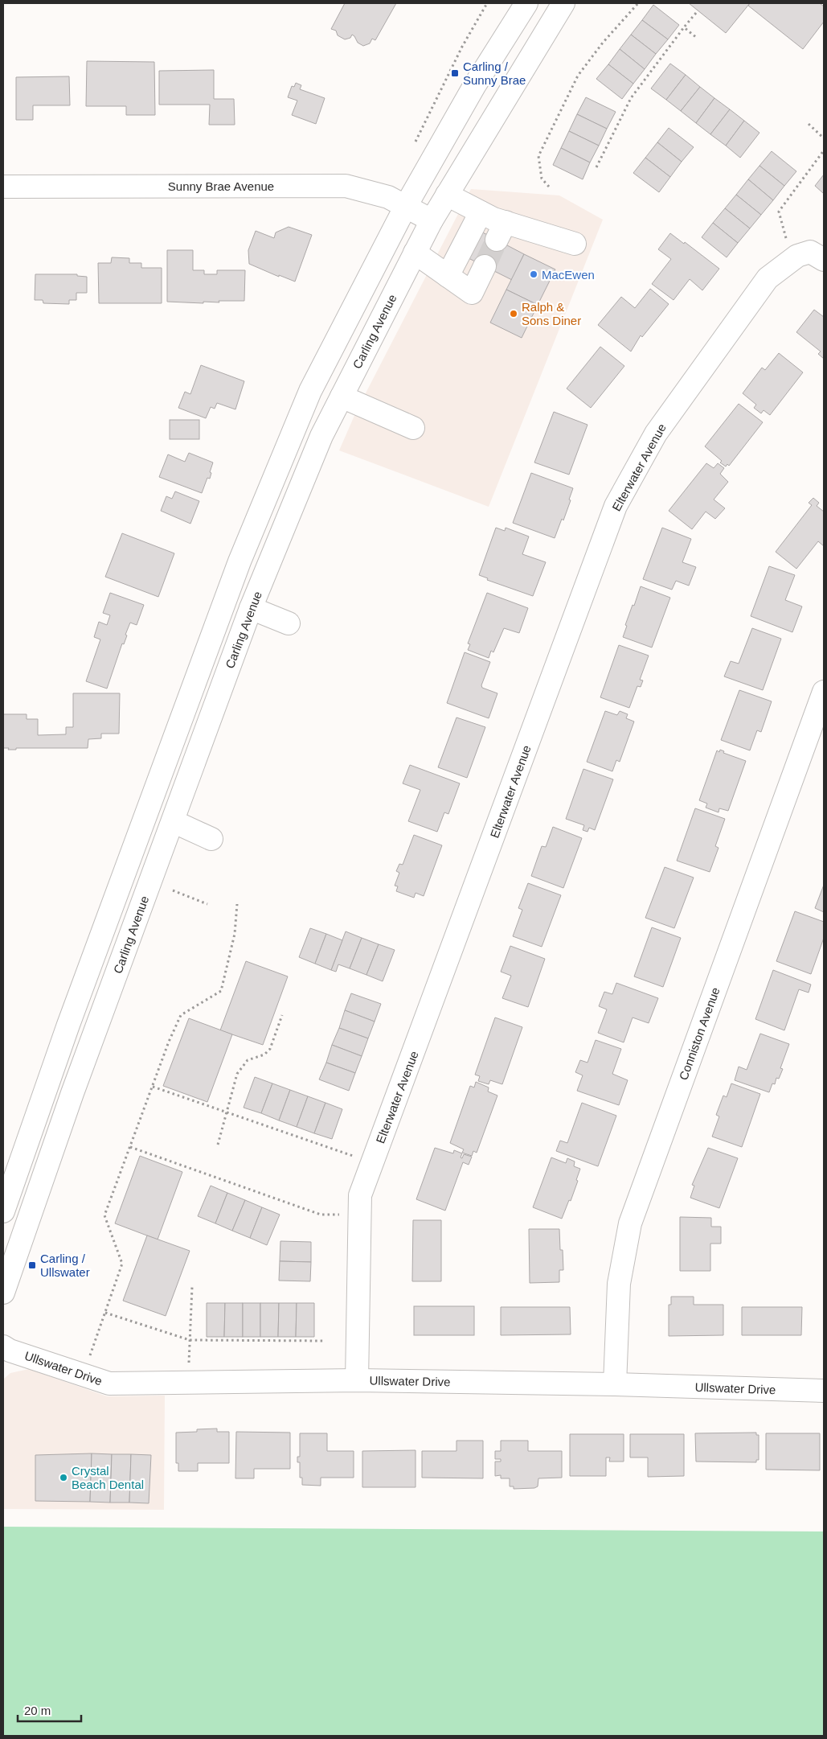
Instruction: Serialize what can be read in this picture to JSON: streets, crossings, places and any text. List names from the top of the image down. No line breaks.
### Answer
{"streets":{"street":["Sunny Brae Avenue","Carling Avenue","Elterwater Avenue","Conniston Avenue","Ullswater Drive"]},"crossings":[["Sunny Brae Avenue","Carling Avenue"],["Elterwater Avenue","Ullswater Drive"],["Conniston Avenue","Ullswater Drive"]],"places":{"transit":["Carling / Sunny Brae","Carling / Ullswater"],"other":["MacEwen","Ralph & Sons Diner","Crystal Beach Dental"]},"scale_bar":"20 m"}
